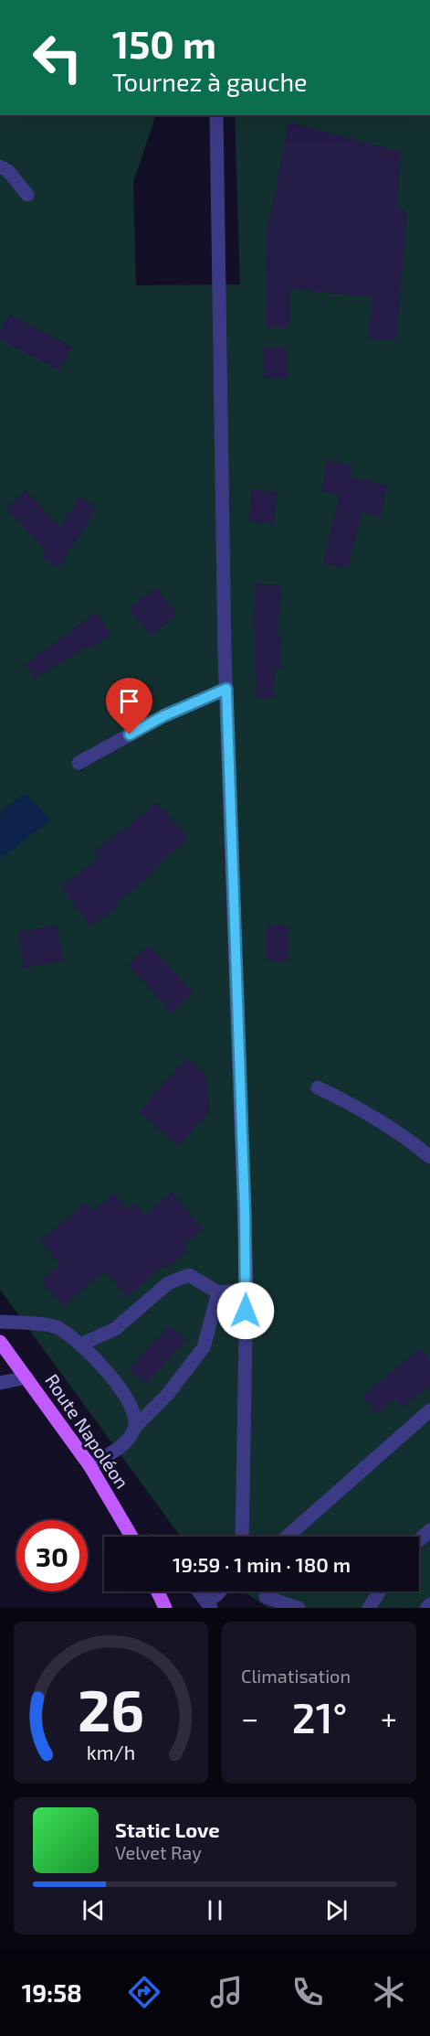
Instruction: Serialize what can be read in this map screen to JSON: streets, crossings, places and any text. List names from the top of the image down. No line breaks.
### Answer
{"streets":{"main road":["Route Napoléon"]},"page":{"turn":["150 m","Tournez à gauche"],"limit":"30","trip":"19:59 · 1 min · 180 m","tile":"Climatisation","heat":["−","21°","+"],"song":["Static Love","Velvet Ray"],"tabs":"19:58","gauge":["26","km/h"]}}
